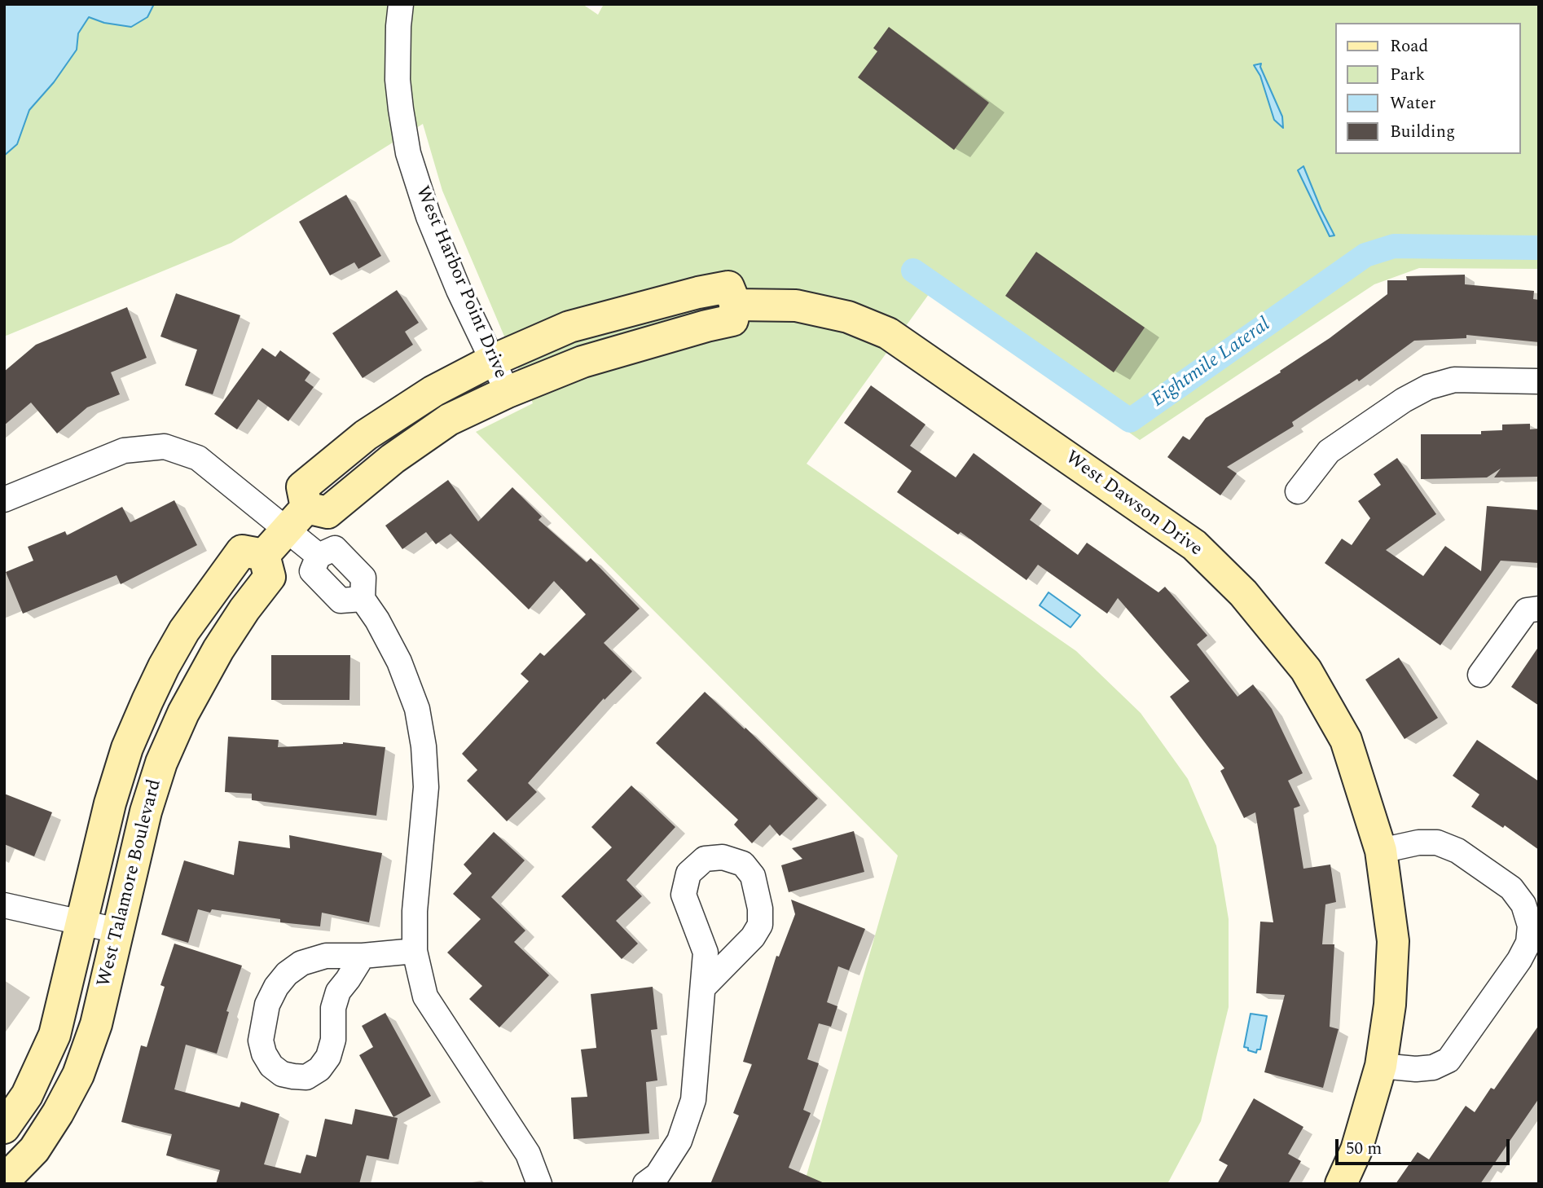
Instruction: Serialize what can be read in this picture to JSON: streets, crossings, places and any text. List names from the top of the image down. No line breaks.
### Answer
{"streets":{"street":["West Harbor Point Drive","West Dawson Drive","West Talamore Boulevard"]},"water":["Eightmile Lateral"],"legend":["Road","Park","Water","Building"],"scale_bar":"50 m"}
